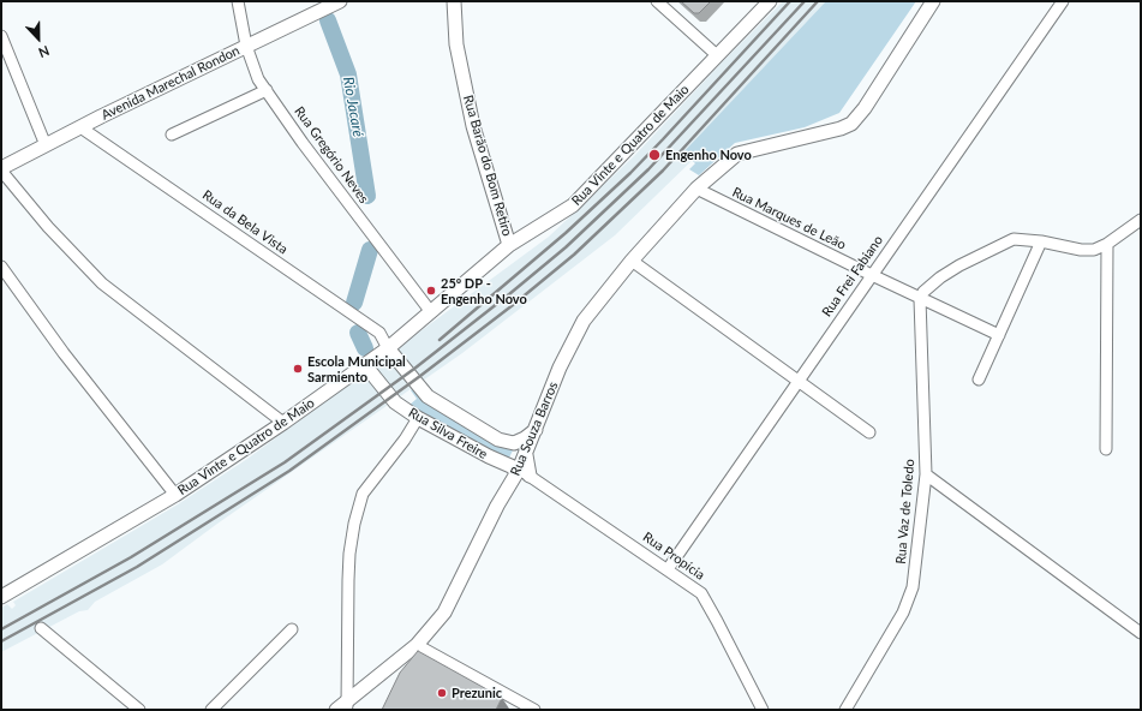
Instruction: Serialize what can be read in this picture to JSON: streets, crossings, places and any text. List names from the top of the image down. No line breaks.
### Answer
{"streets":{"main road":["Avenida Marechal Rondon","Rua Vinte e Quatro de Maio","Rua Barão do Bom Retiro","Rua Souza Barros","Rua Silva Freire"],"street":["Rua Gregório Neves","Rua Marques de Leão","Rua da Bela Vista","Rua Frei Fabiano","Rua Vaz de Toledo","Rua Propícia"]},"crossings":[["Avenida Marechal Rondon","Rua Gregório Neves"],["Avenida Marechal Rondon","Rua da Bela Vista"],["Rua Vinte e Quatro de Maio","Rua Gregório Neves"],["Rua Vinte e Quatro de Maio","Rua Barão do Bom Retiro"],["Rua Vinte e Quatro de Maio","Rua da Bela Vista"],["Rua Vinte e Quatro de Maio","Rua Silva Freire"],["Rua Marques de Leão","Rua Frei Fabiano"],["Rua Marques de Leão","Rua Souza Barros"],["Rua Marques de Leão","Rua Vaz de Toledo"],["Rua da Bela Vista","Rua Silva Freire"],["Rua Frei Fabiano","Rua Propícia"],["Rua Souza Barros","Rua Silva Freire"],["Rua Souza Barros","Rua Propícia"],["Rua Silva Freire","Rua Propícia"]],"water":["Rio Jacaré"],"places":["Engenho Novo","25º DP - Engenho Novo","Escola Municipal Sarmiento","Prezunic"],"north":"bottom"}
